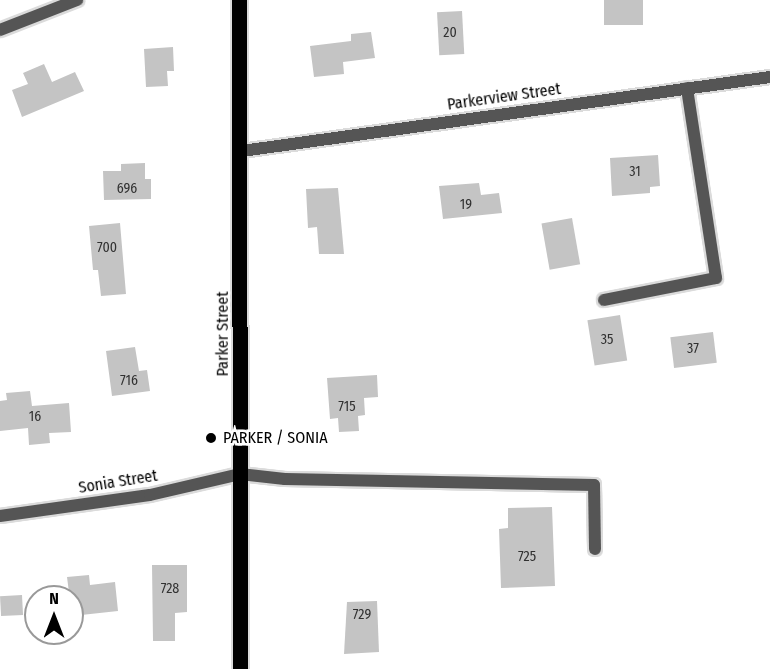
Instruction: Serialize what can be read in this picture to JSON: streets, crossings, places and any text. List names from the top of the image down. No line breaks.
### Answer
{"streets":{"main road":["Parker Street"],"street":["Parkerview Street","Sonia Street"]},"crossings":[["Parkerview Street","Parker Street"],["Parker Street","Sonia Street"]],"places":["PARKER / SONIA"],"house_numbers":["20","31","696","19","700","35","37","716","715","16","725","728","729"],"north":"top"}
